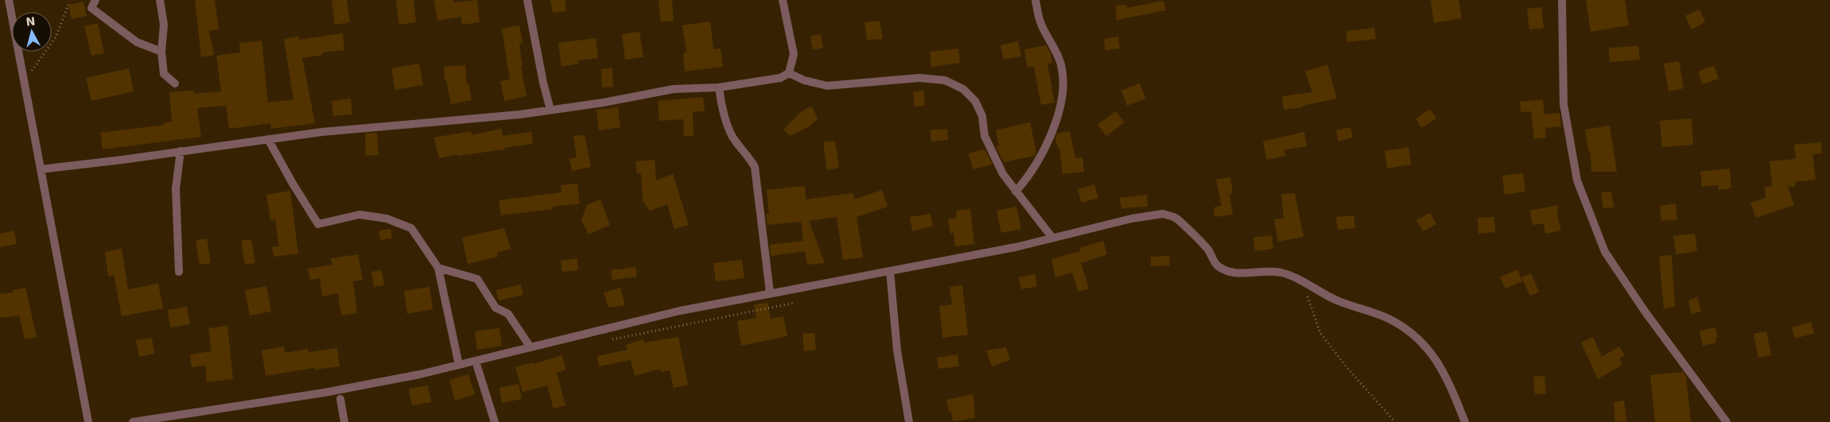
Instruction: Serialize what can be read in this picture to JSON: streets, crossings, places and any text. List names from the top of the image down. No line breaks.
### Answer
{"north":"top"}
